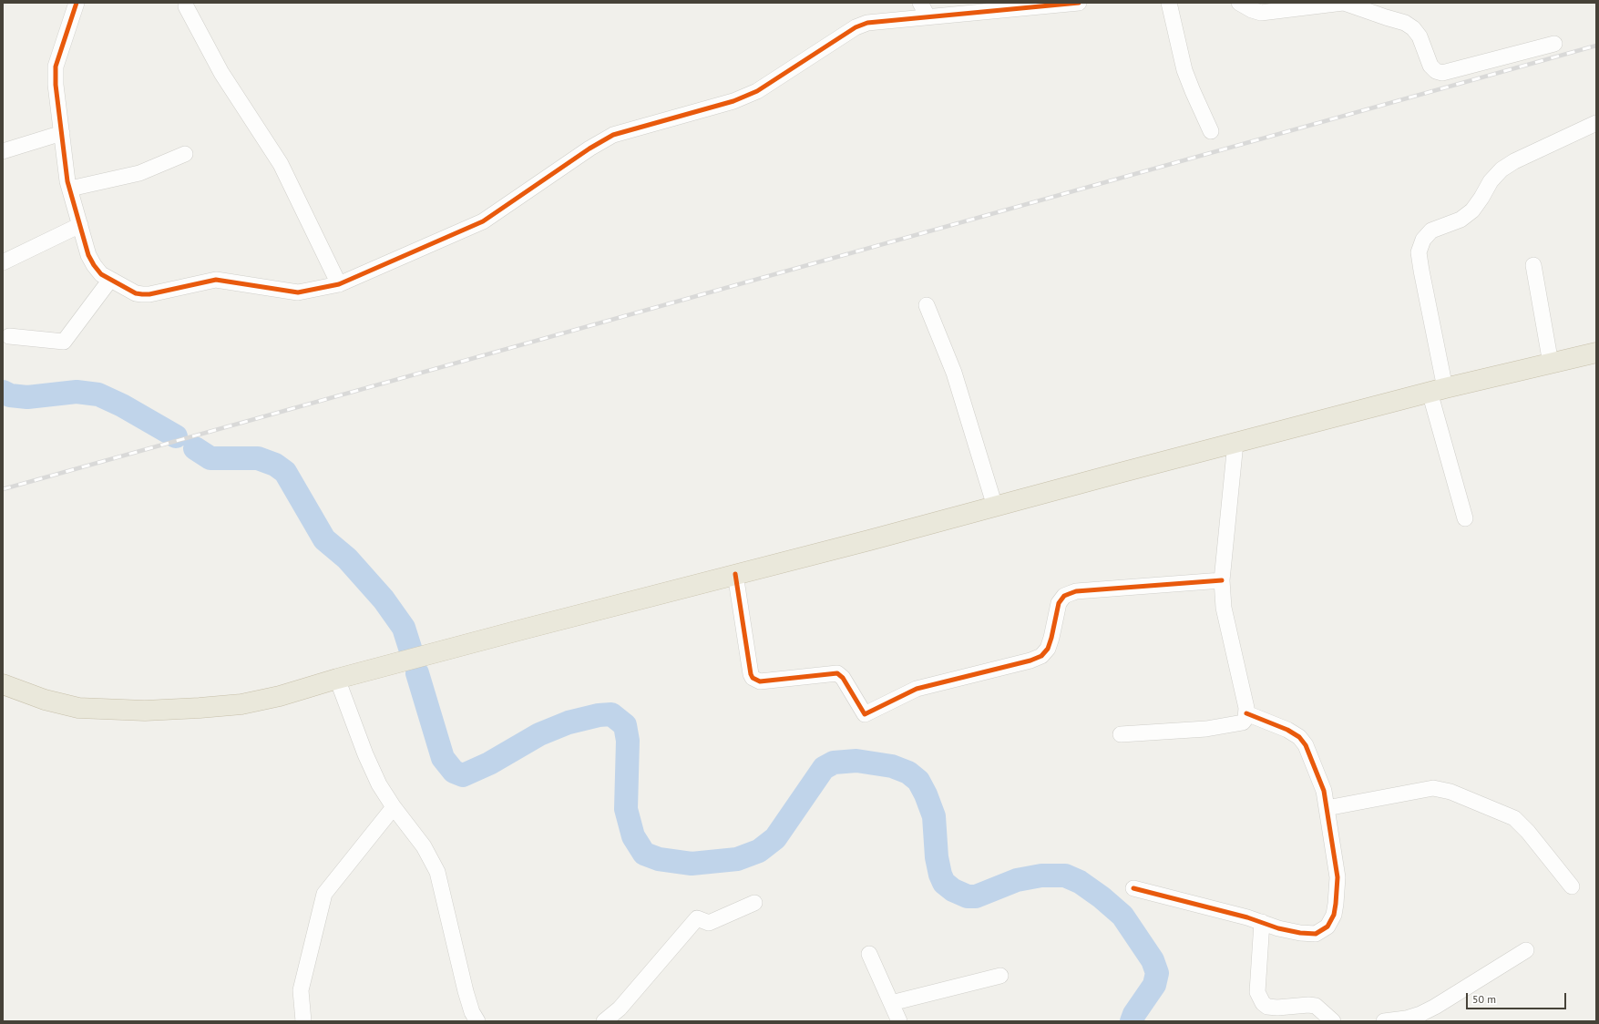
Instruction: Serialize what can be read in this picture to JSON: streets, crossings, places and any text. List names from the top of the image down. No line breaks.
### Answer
{"scale_bar":"50 m"}
